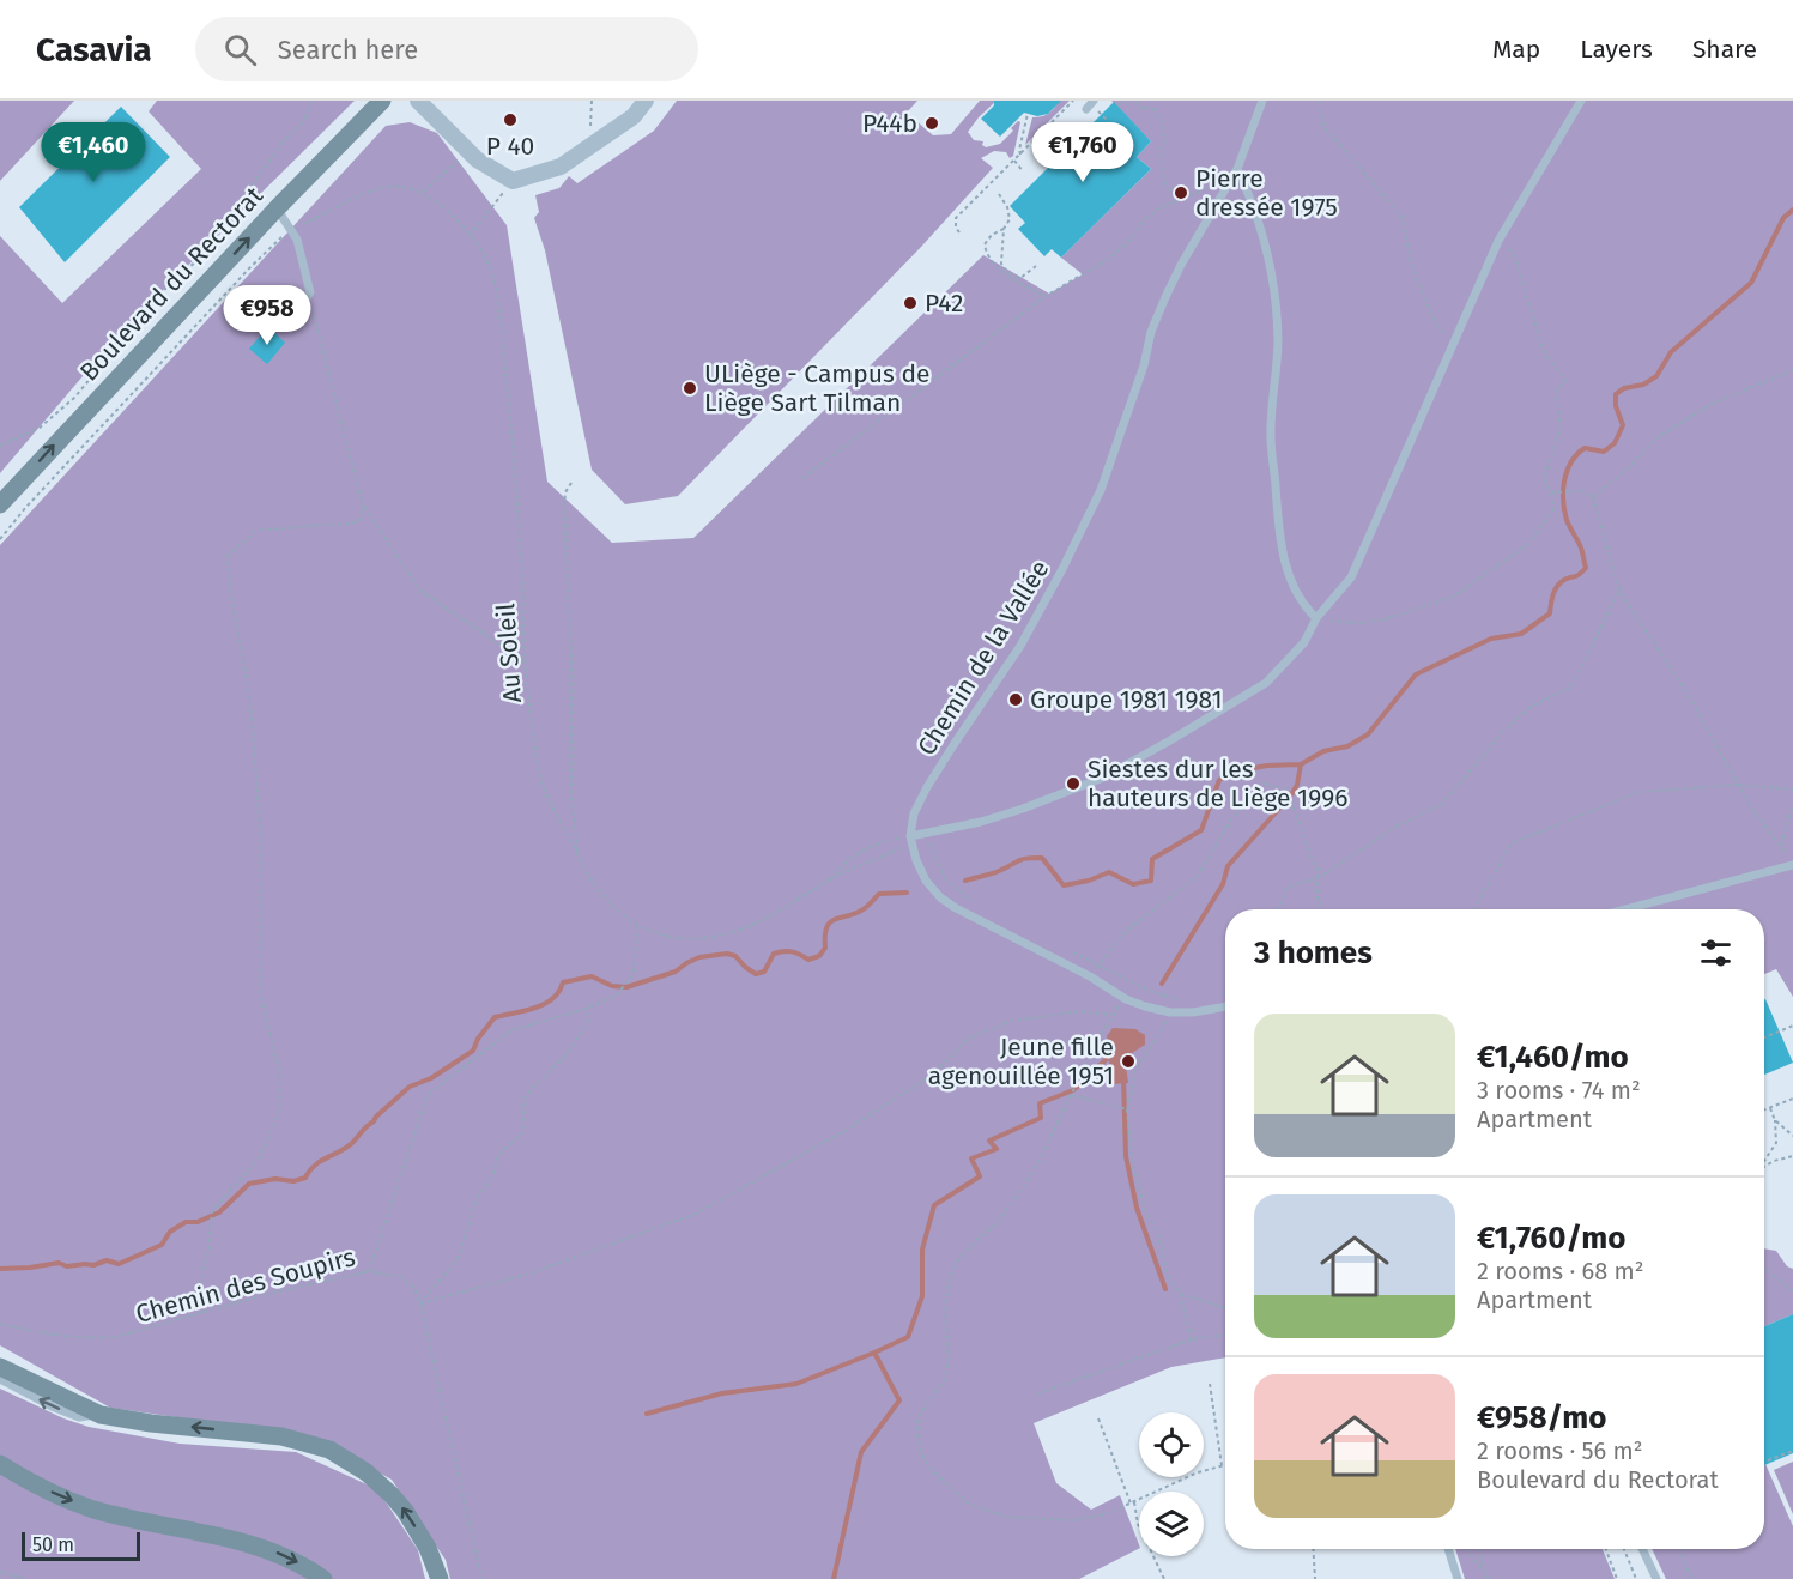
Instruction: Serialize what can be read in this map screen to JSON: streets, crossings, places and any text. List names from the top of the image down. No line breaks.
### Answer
{"streets":{"main road":["Boulevard du Rectorat"],"lane":["Chemin de la Vallée"],"path":["Au Soleil","Chemin des Soupirs"]},"crossings":[["Au Soleil","Chemin de la Vallée"]],"one_way":["Boulevard du Rectorat"],"places":["P 40","P44b","Pierre dressée 1975","P42","ULiège - Campus de Liège Sart Tilman","Groupe 1981 1981","Siestes dur les hauteurs de Liège 1996","Jeune fille agenouillée 1951"],"scale_bar":"50 m","page":{"header":"Casavia","search":"Search here","nav":["Map","Layers","Share"],"price":["€1,460","€1,760","€958"],"heading":"3 homes","list":[{"name":"€1,460/mo","note":"3 rooms · 74 m² · Apartment"},{"name":"€1,760/mo","note":"2 rooms · 68 m² · Apartment"},{"name":"€958/mo","note":"2 rooms · 56 m² · Boulevard du Rectorat"}],"scale":"50 m"}}
